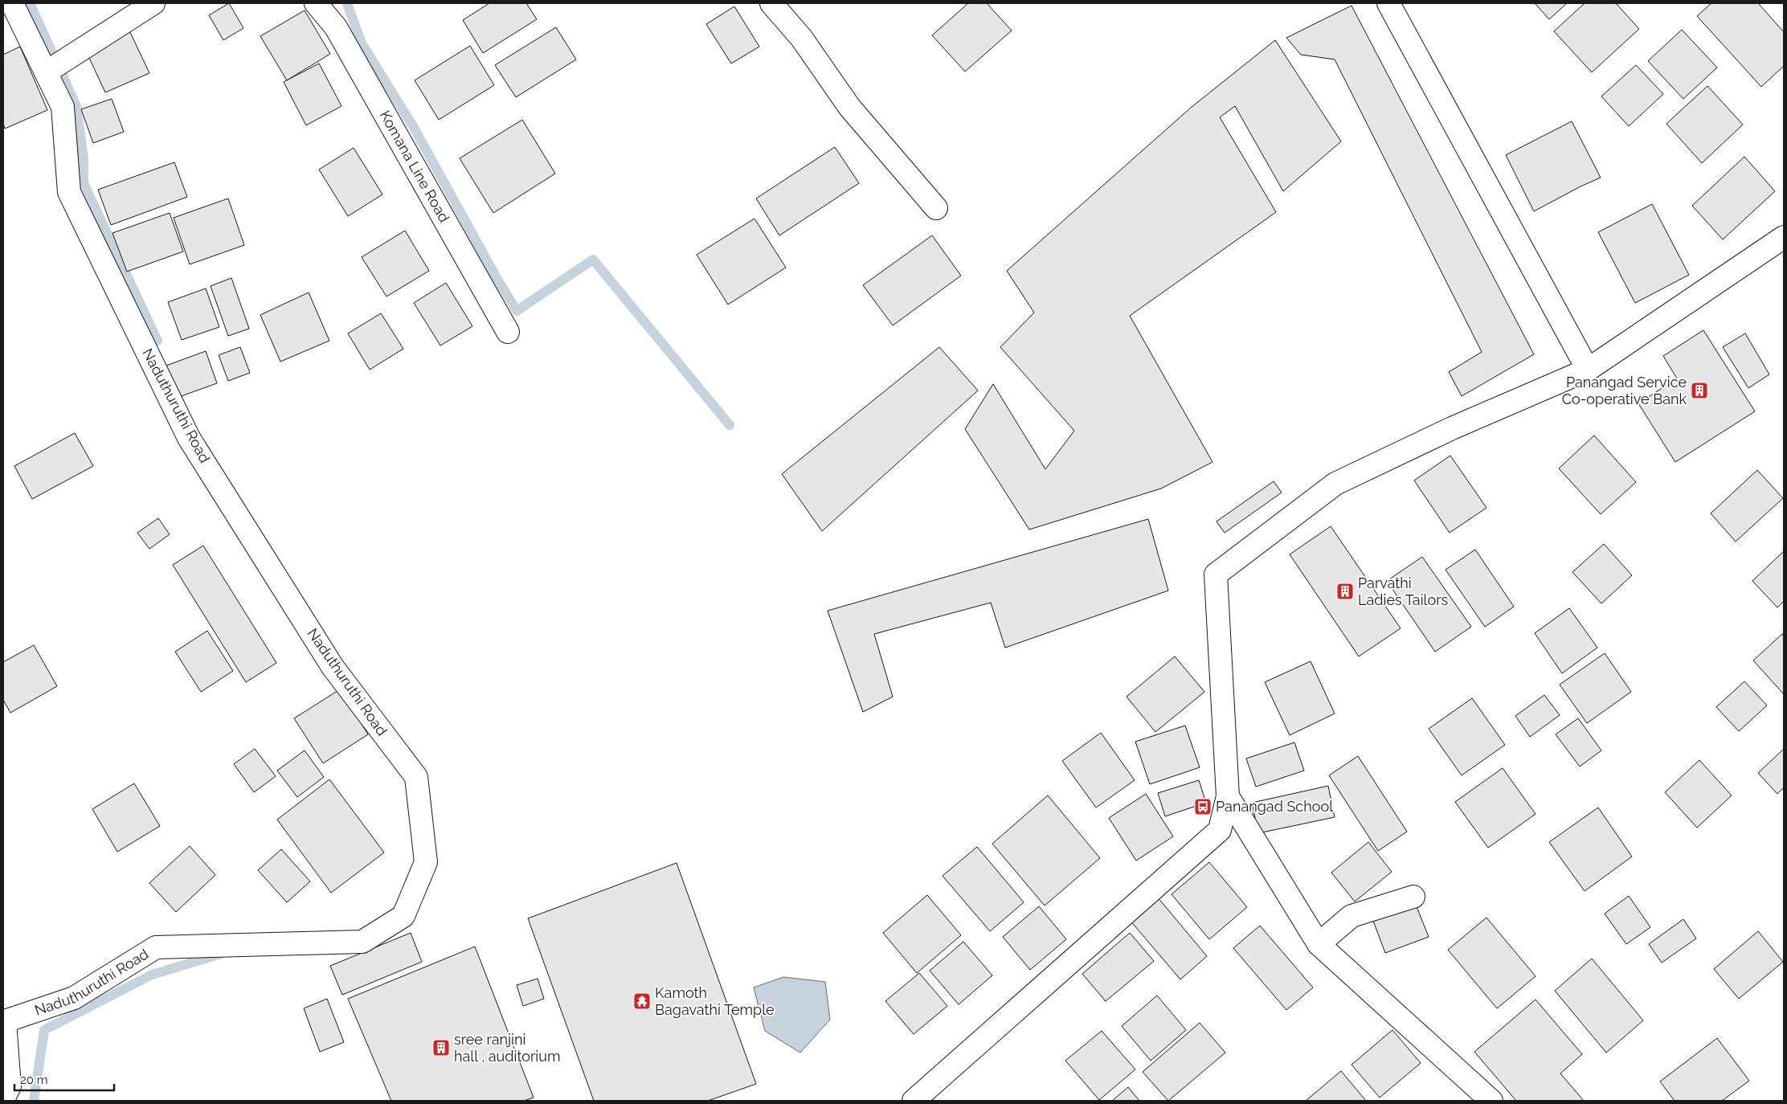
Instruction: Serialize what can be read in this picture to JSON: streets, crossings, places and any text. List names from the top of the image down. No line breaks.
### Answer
{"streets":{"street":["Komana Line Road","Naduthuruthi Road"]},"places":{"building":["Panangad Service Co-operative Bank","Parvathi Ladies Tailors","sree ranjini hall , auditorium"],"bus stop":["Panangad School"],"temple":["Kamoth Bagavathi Temple"]},"scale_bar":"20 m"}
